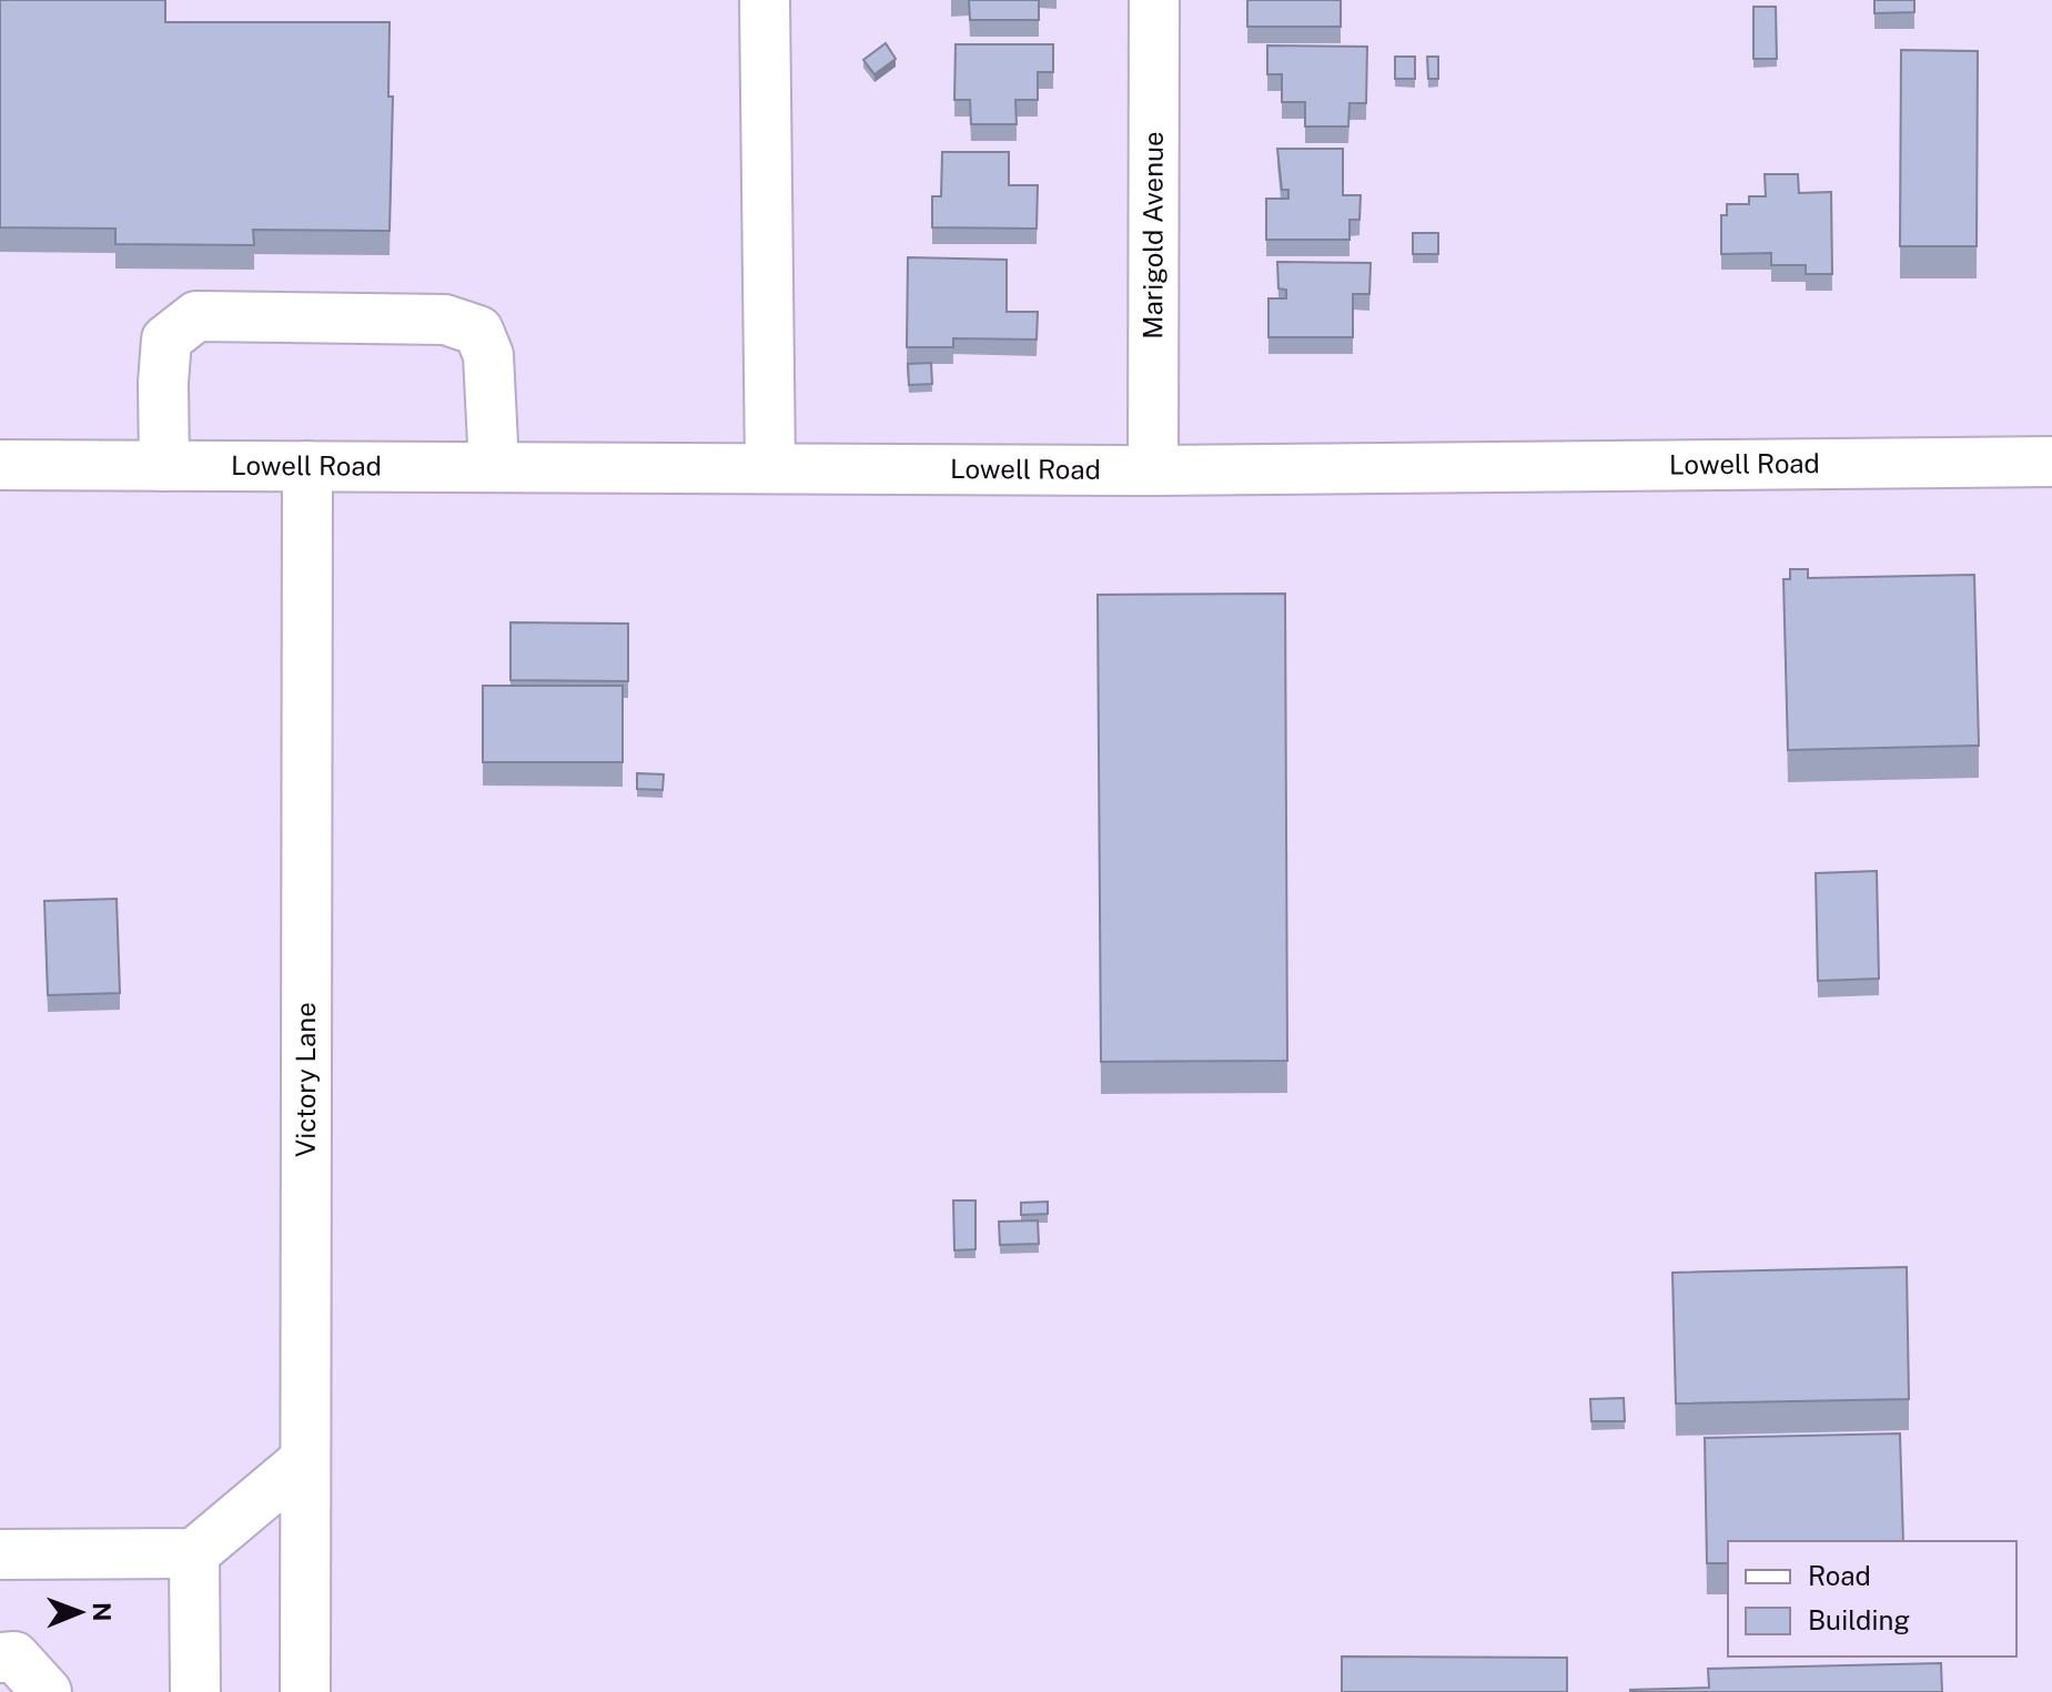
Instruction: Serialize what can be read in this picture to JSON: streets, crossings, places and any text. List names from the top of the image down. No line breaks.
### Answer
{"streets":{"street":["Marigold Avenue","Lowell Road","Victory Lane"]},"crossings":[["Marigold Avenue","Lowell Road"],["Lowell Road","Victory Lane"]],"legend":["Road","Building"],"north":"right"}
